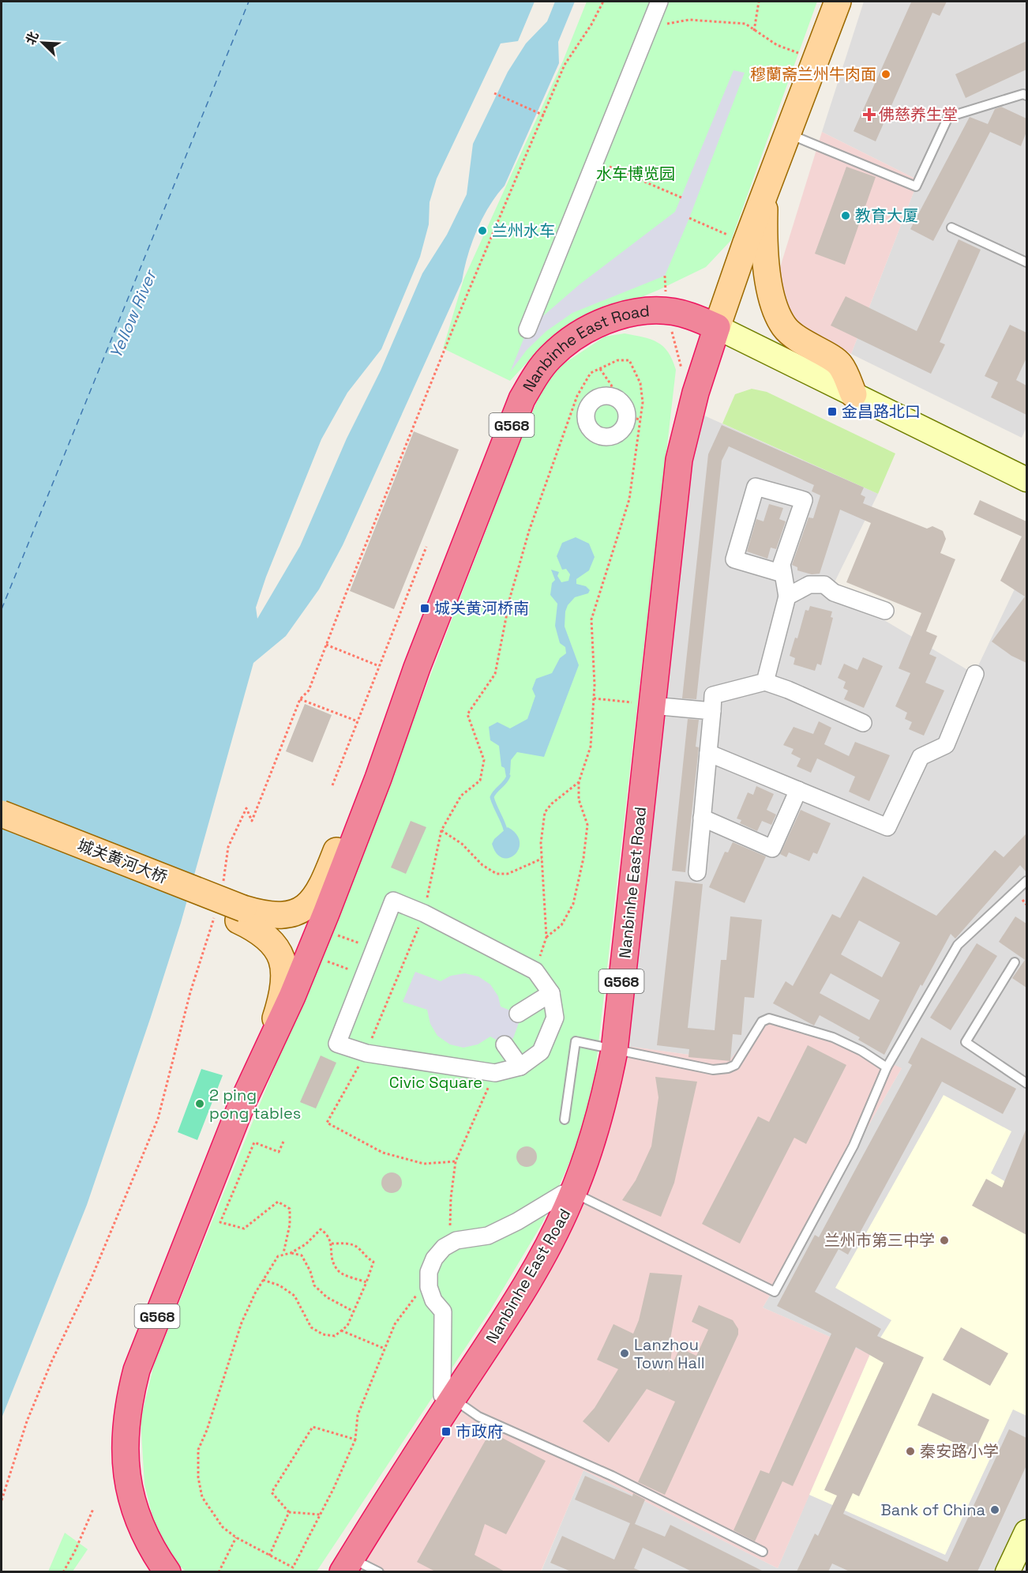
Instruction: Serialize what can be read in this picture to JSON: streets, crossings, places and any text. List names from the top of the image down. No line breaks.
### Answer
{"streets":{"highway":["Nanbinhe East Road","G568"],"main road":["城关黄河大桥"]},"crossings":[["Nanbinhe East Road","城关黄河大桥"]],"water":["Yellow River"],"parks":["水车博览园","Civic Square"],"places":{"other":["穆蘭斋兰州牛肉面","教育大厦","兰州水车","2 ping pong tables","兰州市第三中学","Lanzhou Town Hall","秦安路小学","Bank of China"],"health":["佛慈养生堂"],"transit":["金昌路北口","城关黄河桥南","市政府"]},"north":"top left"}
